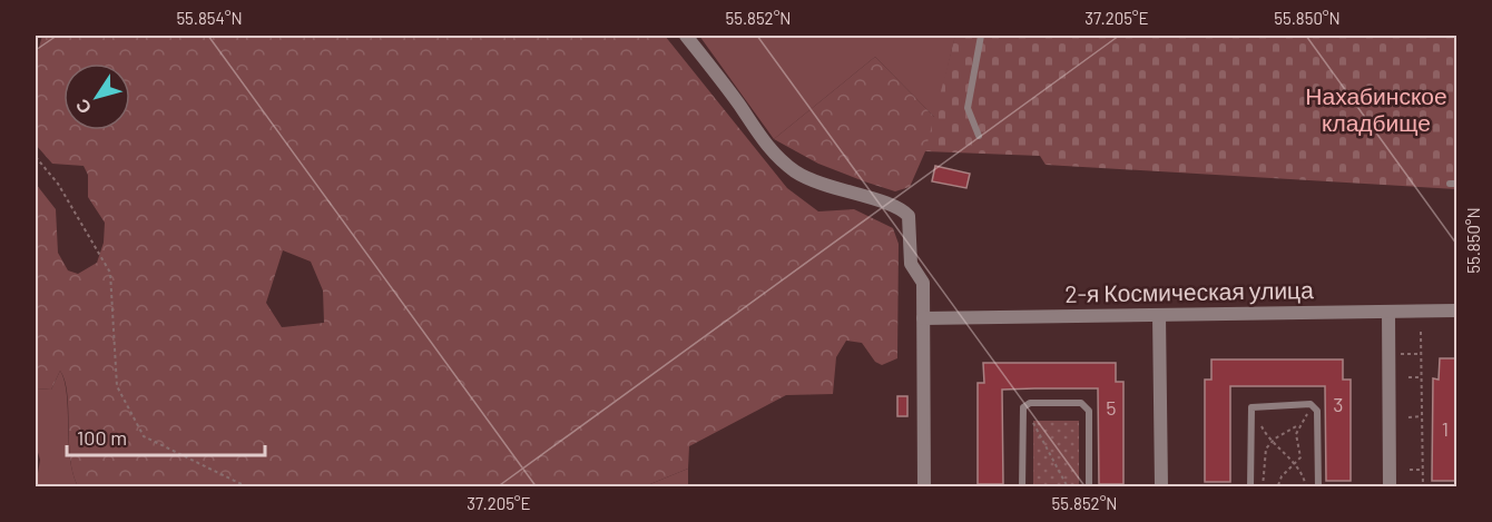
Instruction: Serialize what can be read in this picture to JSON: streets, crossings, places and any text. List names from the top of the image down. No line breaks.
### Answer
{"streets":{"street":["2-я Космическая улица"]},"parks":["Нахабинское кладбище"],"house_numbers":["3","5","1"],"scale_bar":"100 m","north":"bottom left","coordinates":["55.854°N","55.852°N","37.205°E","55.850°N"]}
